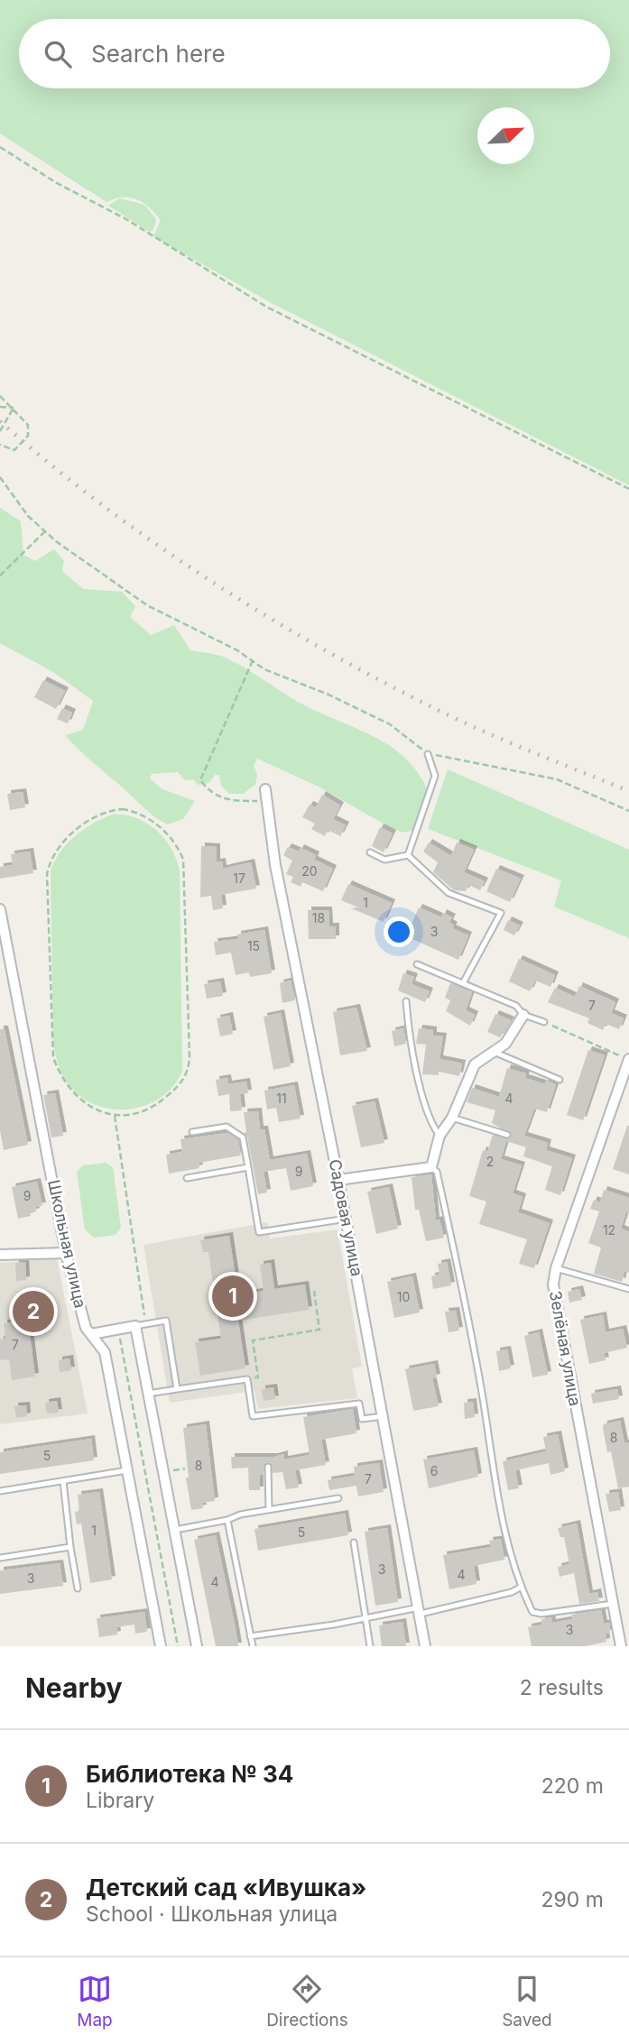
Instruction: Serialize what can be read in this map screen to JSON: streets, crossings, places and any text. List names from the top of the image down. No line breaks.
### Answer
{"streets":{"street":["Садовая улица","Школьная улица","Зелёная улица"]},"house_numbers":["20","17","1","18","3","15","7","11","4","2","9","9","12","10","7","8","5","8","6","7","1","5","3","4","3","4","3"],"north":"top right","page":{"search":"Search here","pins":["1","2"],"heading":["Nearby","2 results"],"list":[{"mark":"1","name":"Библиотека № 34","note":"Library","value":"220 m"},{"mark":"2","name":"Детский сад «Ивушка»","note":"School · Школьная улица","value":"290 m"}],"nav":["Map","Directions","Saved"]}}
